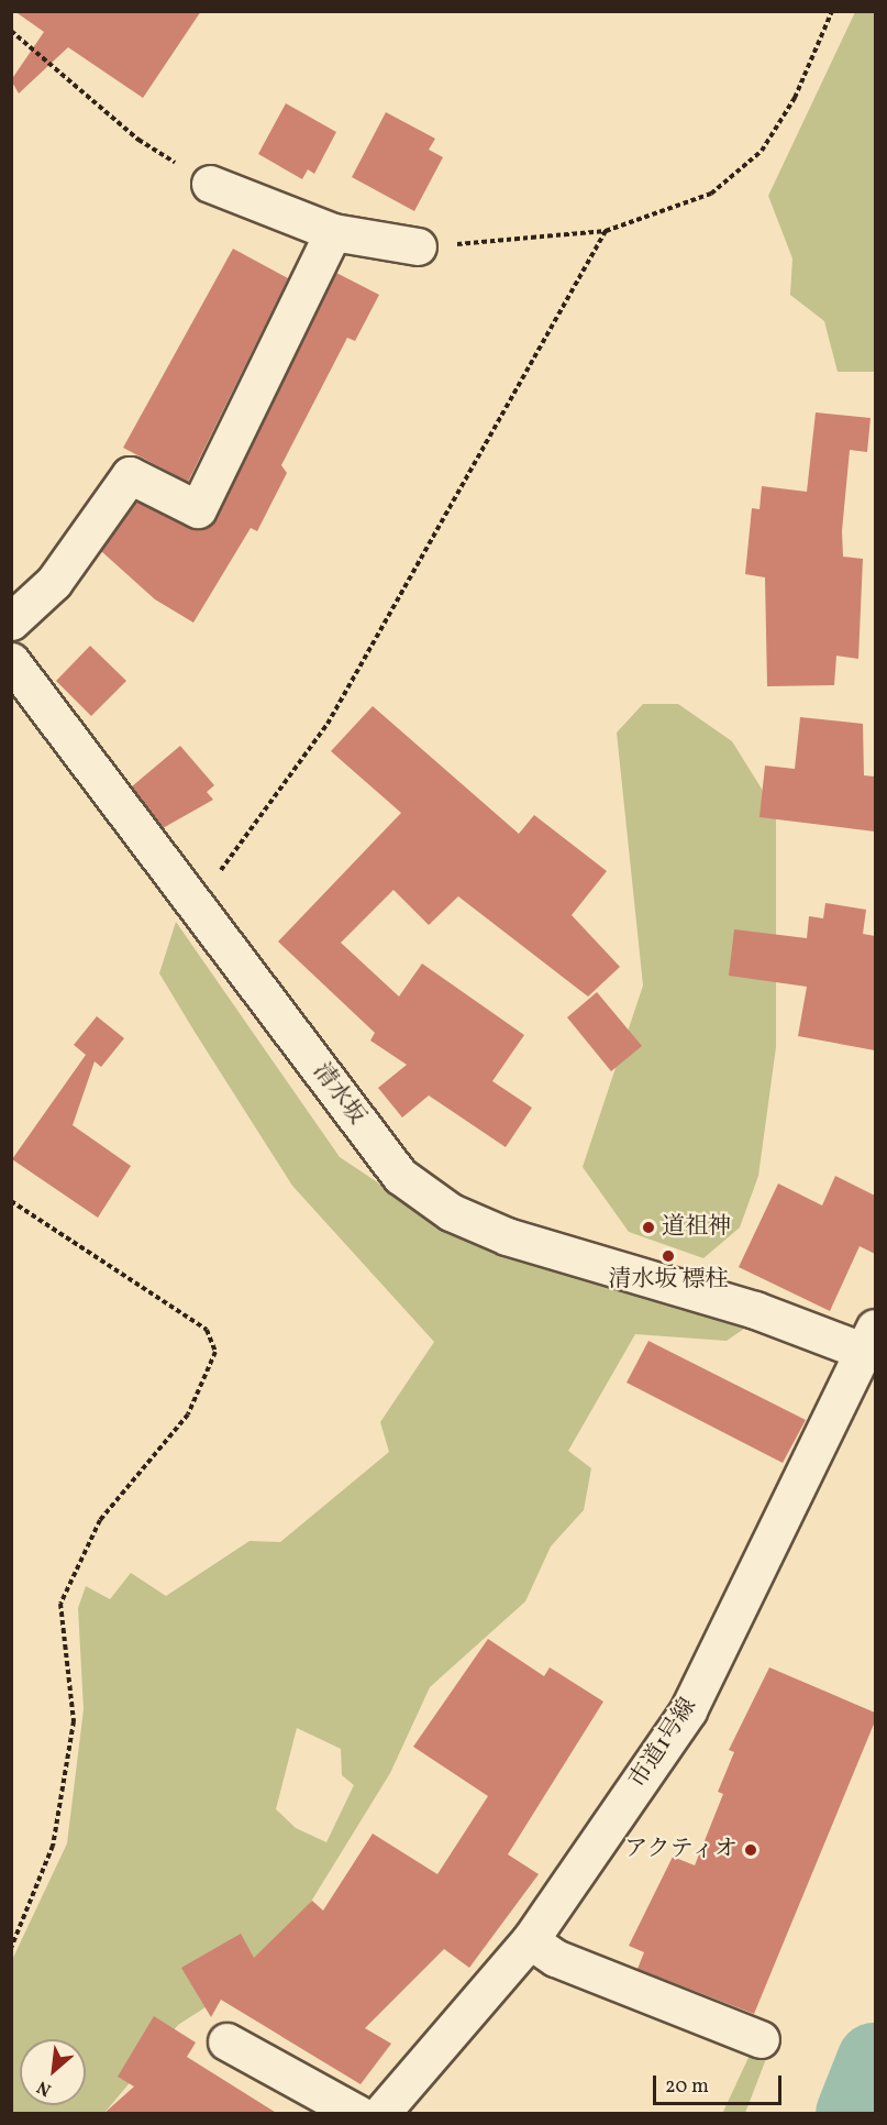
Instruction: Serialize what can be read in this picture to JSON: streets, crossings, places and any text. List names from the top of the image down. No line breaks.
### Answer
{"streets":{"street":["清水坂","市道1号線"]},"crossings":[["清水坂","市道1号線"]],"places":["道祖神","清水坂 標柱","アクティオ"],"scale_bar":"20 m","north":"bottom left"}
